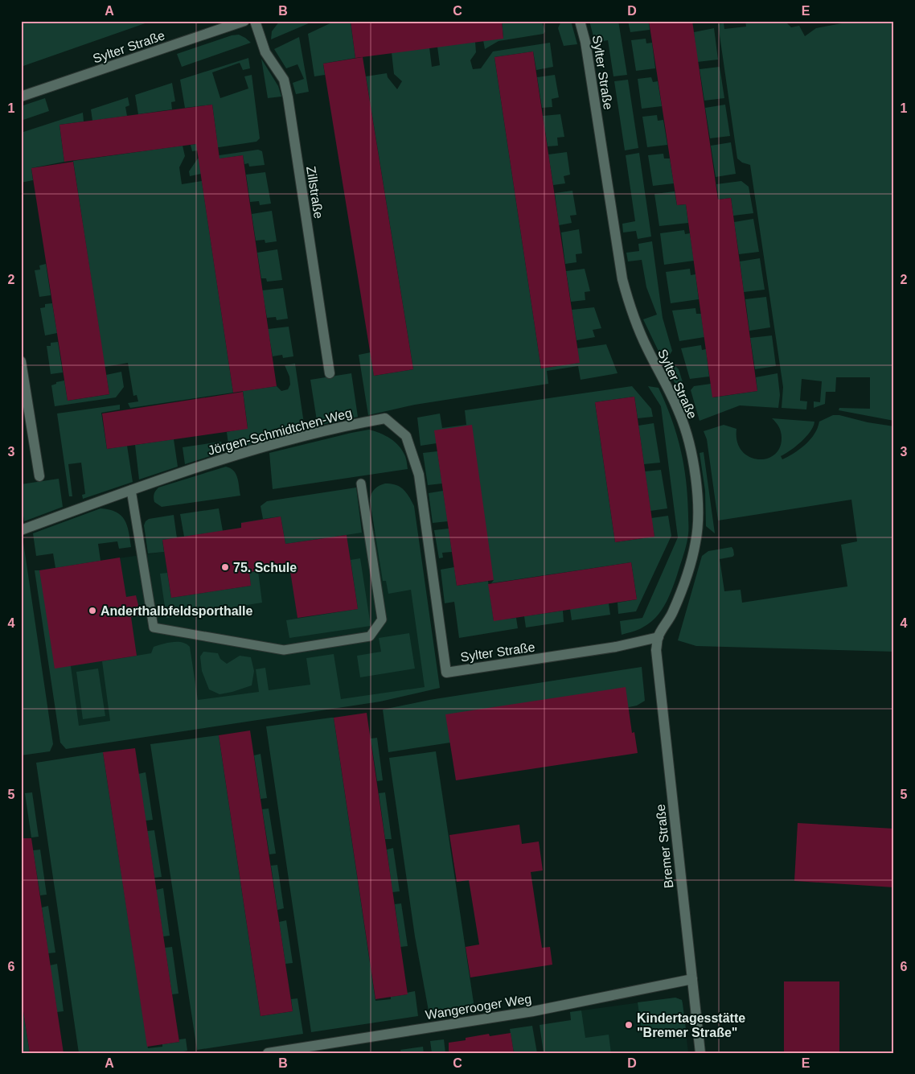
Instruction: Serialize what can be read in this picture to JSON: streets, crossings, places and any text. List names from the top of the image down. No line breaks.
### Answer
{"streets":{"street":["Sylter Straße","Zillstraße","Jörgen-Schmidtchen-Weg","Bremer Straße","Wangerooger Weg"]},"crossings":[["Sylter Straße","Jörgen-Schmidtchen-Weg"],["Sylter Straße","Bremer Straße"],["Bremer Straße","Wangerooger Weg"]],"places":["75. Schule","Anderthalbfeldsporthalle","Kindertagesstätte \"Bremer Straße\""],"grid":{"columns":["A","B","C","D","E"],"rows":["1","2","3","4","5","6"]}}
